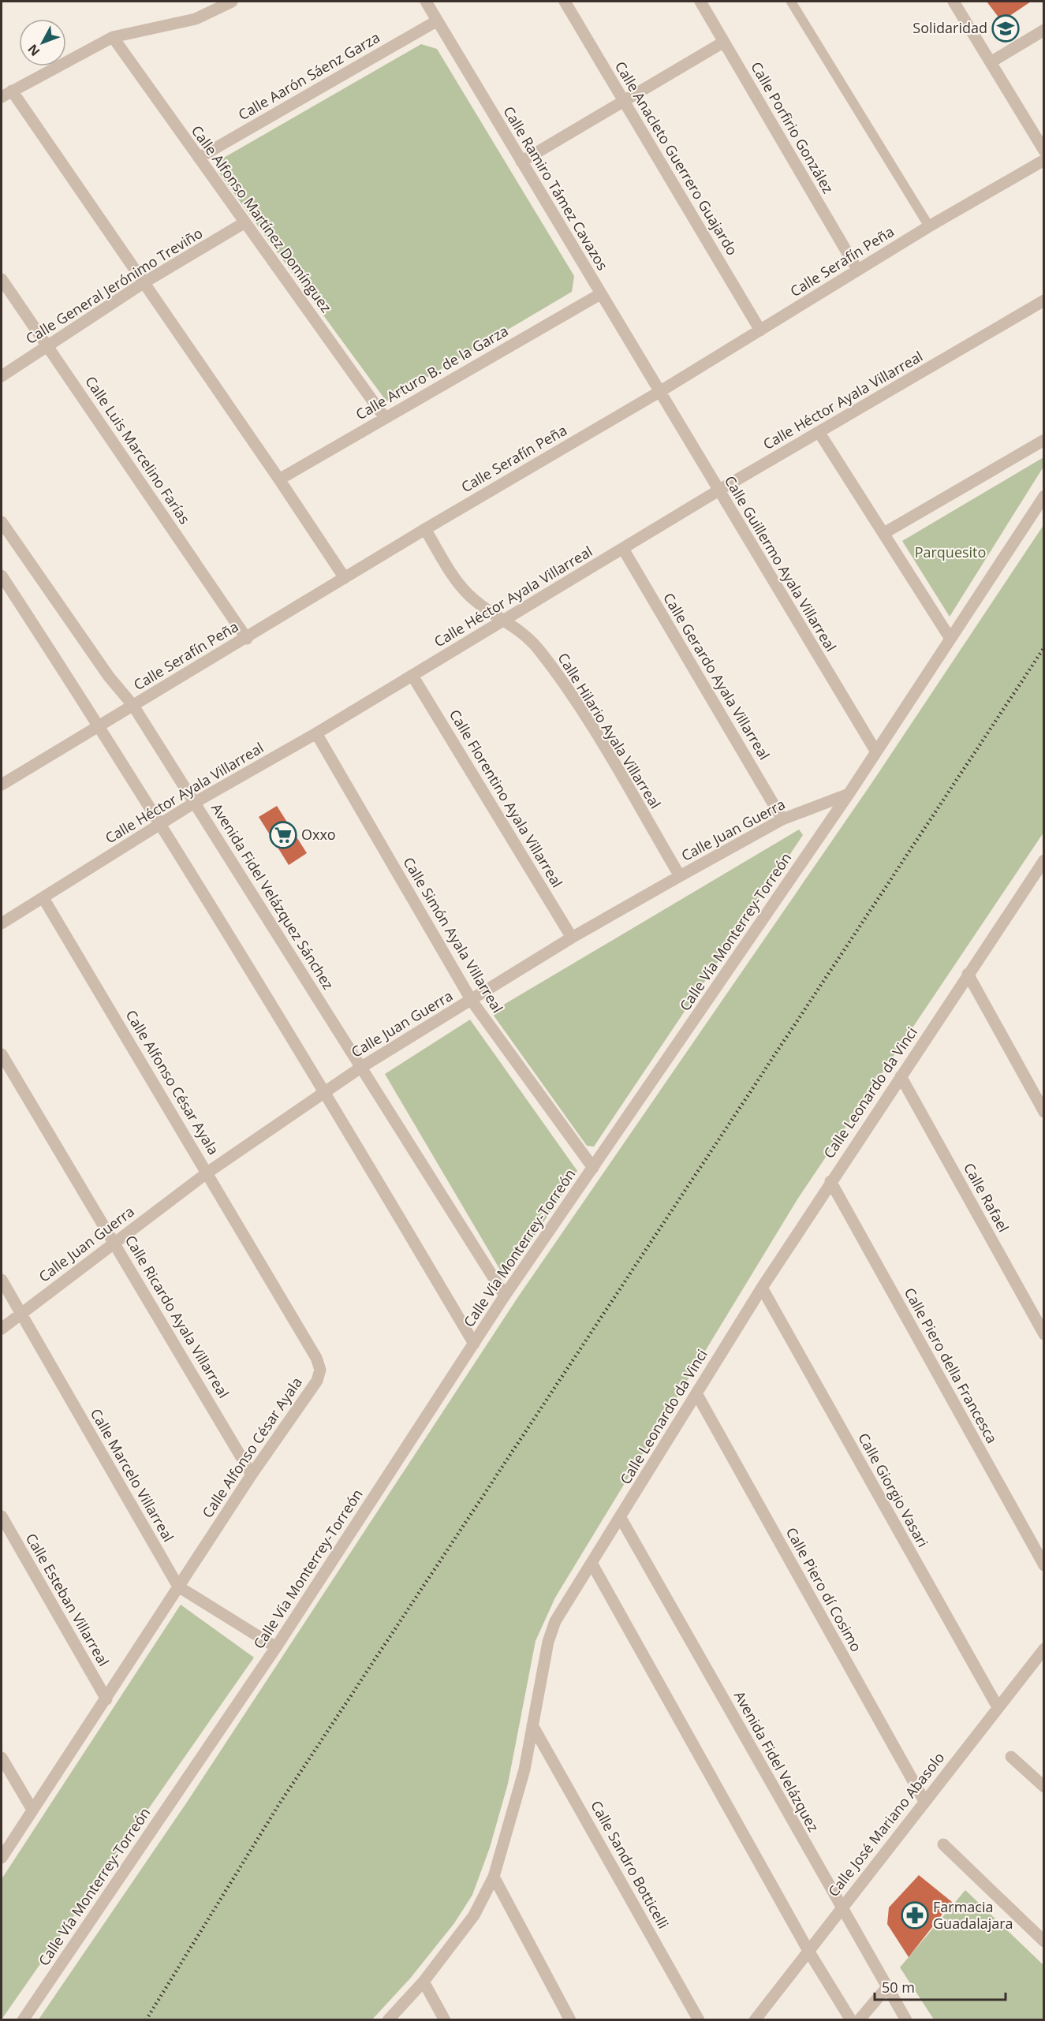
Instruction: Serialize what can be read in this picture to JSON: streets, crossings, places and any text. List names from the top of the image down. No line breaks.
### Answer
{"streets":{"street":["Calle Aarón Sáenz Garza","Calle Porfirio González","Calle Anacleto Guerrero Guajardo","Calle Ramiro Támez Cavazos","Calle Alfonso Martínez Domínguez","Calle Serafín Peña","Calle General Jerónimo Treviño","Calle Arturo B. de la Garza","Calle Héctor Ayala Villarreal","Calle Luis Marcelino Farías","Calle Guillermo Ayala Villarreal","Calle Gerardo Ayala Villarreal","Calle Hilario Ayala Villarreal","Calle Florentino Ayala Villarreal","Calle Juan Guerra","Avenida Fidel Velázquez Sánchez","Calle Vía Monterrey-Torreón","Calle Simón Ayala Villarreal","Calle Alfonso César Ayala","Calle Leonardo da Vinci","Calle Rafael","Calle Ricardo Ayala Villarreal","Calle Piero della Francesca","Calle Marcelo Villarreal","Calle Giorgio Vasari","Calle Piero dí Cosimo","Calle Esteban Villarreal","Avenida Fidel Velázquez","Calle José Mariano Abasolo","Calle Sandro Botticelli"]},"crossings":[["Calle Aarón Sáenz Garza","Calle Ramiro Támez Cavazos"],["Calle Aarón Sáenz Garza","Calle Alfonso Martínez Domínguez"],["Calle Porfirio González","Calle Serafín Peña"],["Calle Anacleto Guerrero Guajardo","Calle Serafín Peña"],["Calle Ramiro Támez Cavazos","Calle Serafín Peña"],["Calle Ramiro Támez Cavazos","Calle Arturo B. de la Garza"],["Calle Ramiro Támez Cavazos","Calle Guillermo Ayala Villarreal"],["Calle Alfonso Martínez Domínguez","Calle General Jerónimo Treviño"],["Calle Alfonso Martínez Domínguez","Calle Arturo B. de la Garza"],["Calle Serafín Peña","Calle Luis Marcelino Farías"],["Calle Serafín Peña","Calle Guillermo Ayala Villarreal"],["Calle Serafín Peña","Calle Hilario Ayala Villarreal"],["Calle Serafín Peña","Avenida Fidel Velázquez Sánchez"],["Calle General Jerónimo Treviño","Calle Luis Marcelino Farías"],["Calle Héctor Ayala Villarreal","Calle Guillermo Ayala Villarreal"],["Calle Héctor Ayala Villarreal","Calle Gerardo Ayala Villarreal"],["Calle Héctor Ayala Villarreal","Calle Hilario Ayala Villarreal"],["Calle Héctor Ayala Villarreal","Calle Florentino Ayala Villarreal"],["Calle Héctor Ayala Villarreal","Avenida Fidel Velázquez Sánchez"],["Calle Héctor Ayala Villarreal","Calle Simón Ayala Villarreal"],["Calle Héctor Ayala Villarreal","Calle Alfonso César Ayala"],["Calle Guillermo Ayala Villarreal","Calle Vía Monterrey-Torreón"],["Calle Gerardo Ayala Villarreal","Calle Juan Guerra"],["Calle Hilario Ayala Villarreal","Calle Juan Guerra"],["Calle Florentino Ayala Villarreal","Calle Juan Guerra"],["Calle Juan Guerra","Avenida Fidel Velázquez Sánchez"],["Calle Juan Guerra","Calle Vía Monterrey-Torreón"],["Calle Juan Guerra","Calle Simón Ayala Villarreal"],["Calle Juan Guerra","Calle Alfonso César Ayala"],["Calle Juan Guerra","Calle Ricardo Ayala Villarreal"],["Calle Juan Guerra","Calle Marcelo Villarreal"],["Avenida Fidel Velázquez Sánchez","Calle Vía Monterrey-Torreón"],["Calle Vía Monterrey-Torreón","Calle Simón Ayala Villarreal"],["Calle Vía Monterrey-Torreón","Calle Marcelo Villarreal"],["Calle Alfonso César Ayala","Calle Ricardo Ayala Villarreal"],["Calle Alfonso César Ayala","Calle Marcelo Villarreal"],["Calle Alfonso César Ayala","Calle Esteban Villarreal"],["Calle Leonardo da Vinci","Calle Rafael"],["Calle Leonardo da Vinci","Calle Piero della Francesca"],["Calle Leonardo da Vinci","Calle Giorgio Vasari"],["Calle Leonardo da Vinci","Calle Piero dí Cosimo"],["Calle Leonardo da Vinci","Avenida Fidel Velázquez"],["Calle Leonardo da Vinci","Calle Sandro Botticelli"],["Calle Giorgio Vasari","Calle José Mariano Abasolo"],["Calle Piero dí Cosimo","Calle José Mariano Abasolo"],["Avenida Fidel Velázquez","Calle José Mariano Abasolo"]],"parks":["Parquesito"],"places":{"school or university":["Solidaridad"],"supermarket":["Oxxo"],"pharmacy":["Farmacia Guadalajara"]},"scale_bar":"50 m","north":"bottom left"}
